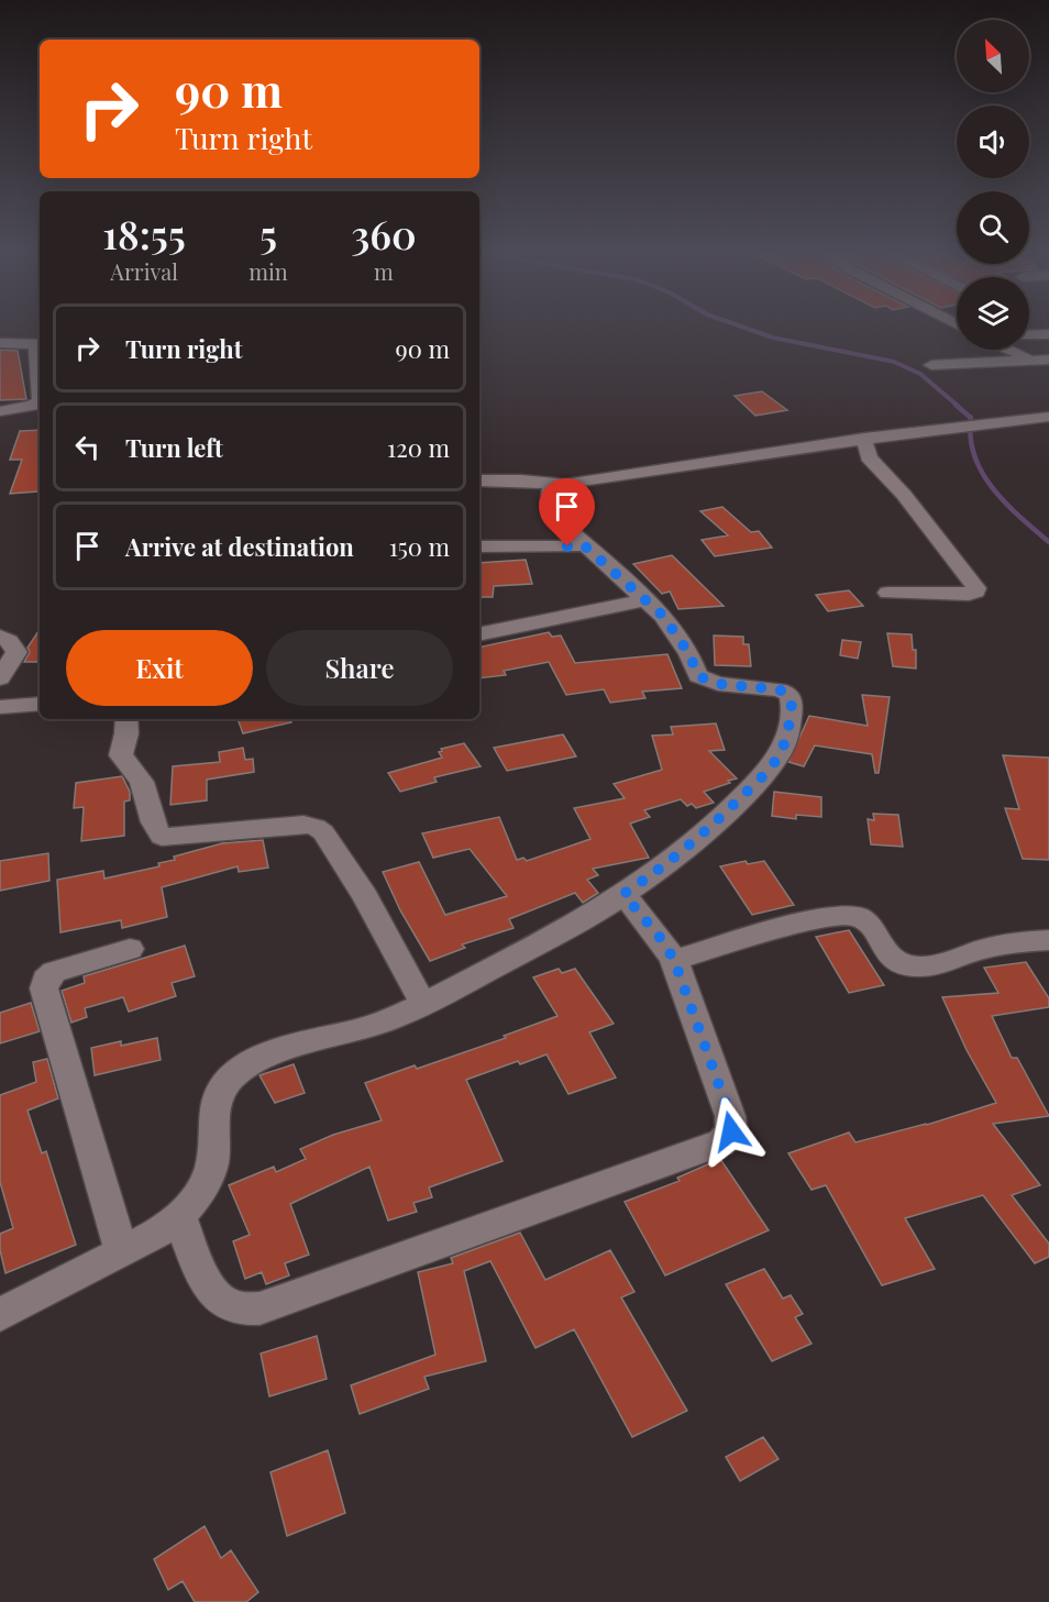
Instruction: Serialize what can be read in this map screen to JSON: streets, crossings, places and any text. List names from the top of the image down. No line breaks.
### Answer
{"north":"top left","page":{"turn":["90 m","Turn right"],"eta":["18:55","Arrival","5","min","360","m"],"list":[{"name":"Turn right","value":"90 m"},{"name":"Turn left","value":"120 m"},{"name":"Arrive at destination","value":"150 m"}],"buttons":["Exit","Share"]}}
